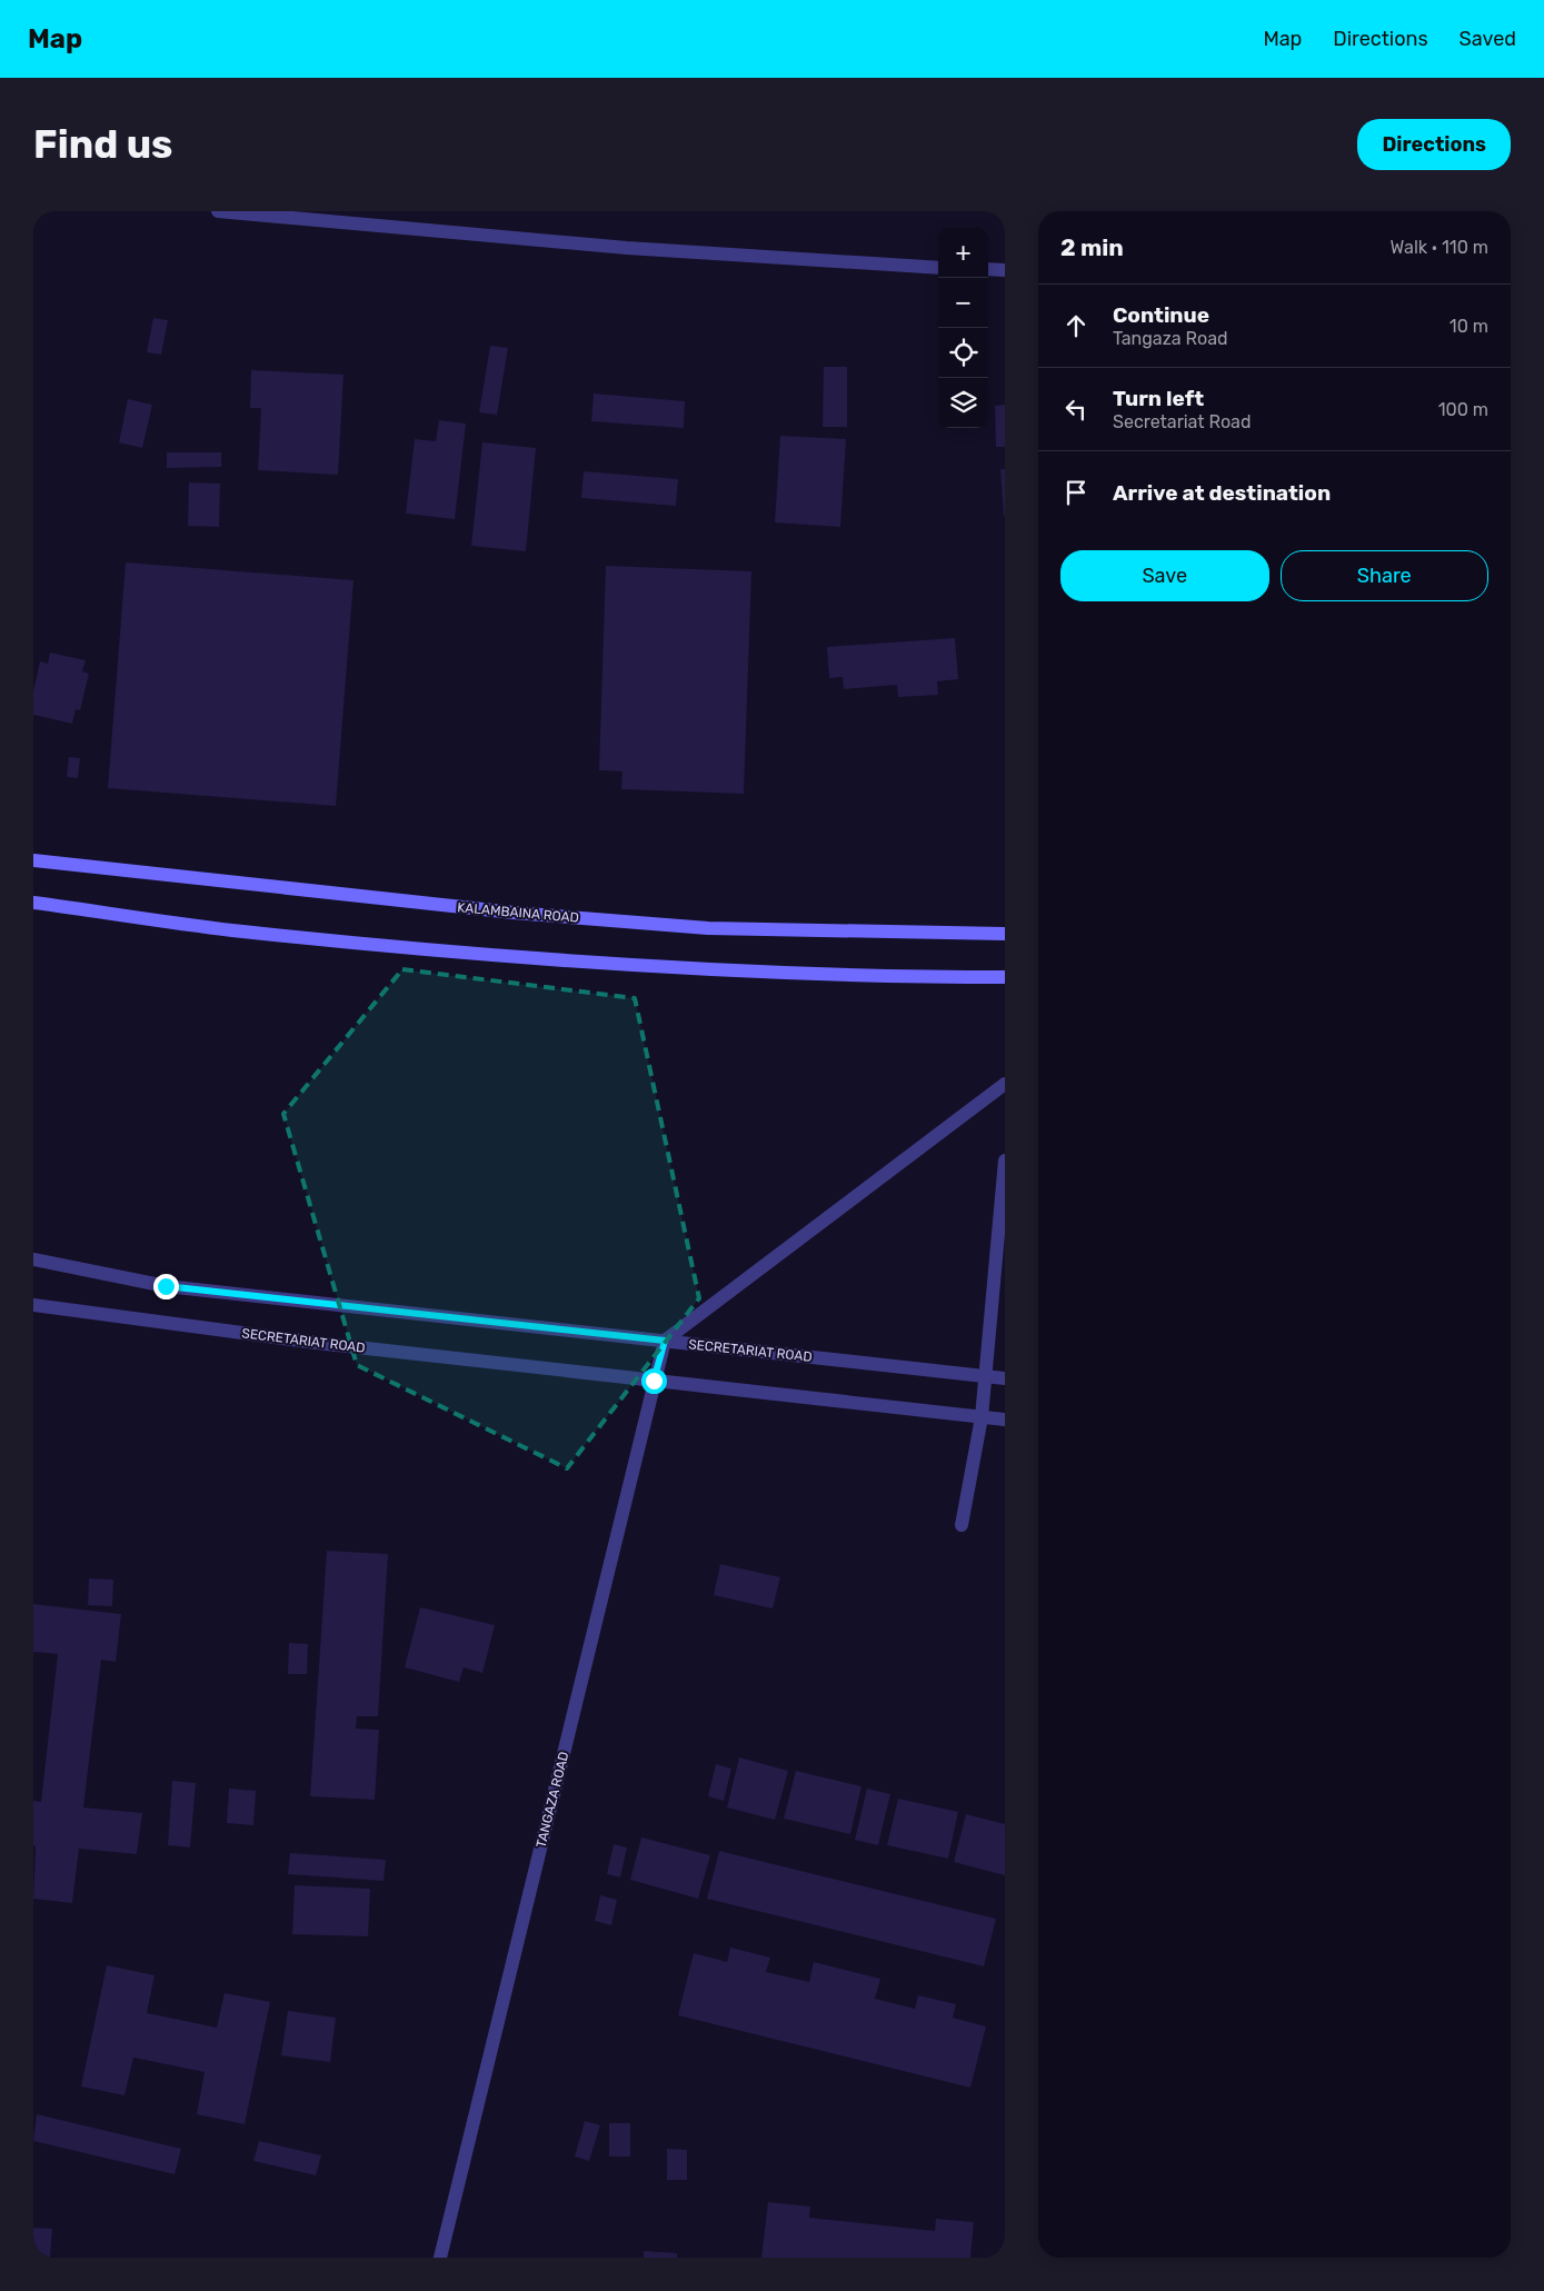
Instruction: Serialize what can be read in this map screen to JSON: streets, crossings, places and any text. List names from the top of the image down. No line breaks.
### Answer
{"streets":{"main road":["KALAMBAINA ROAD"],"street":["SECRETARIAT ROAD","TANGAZA ROAD"]},"crossings":[["SECRETARIAT ROAD","TANGAZA ROAD"]],"page":{"header":"Map","nav":["Map","Directions","Saved"],"buttons":["Directions",["Save","Share"]],"title":"Find us","heading":["2 min","Walk · 110 m"],"map_buttons":["+","−"],"list":[["Continue","Tangaza Road","10 m"],["Turn left","Secretariat Road","100 m"],"Arrive at destination"]}}
